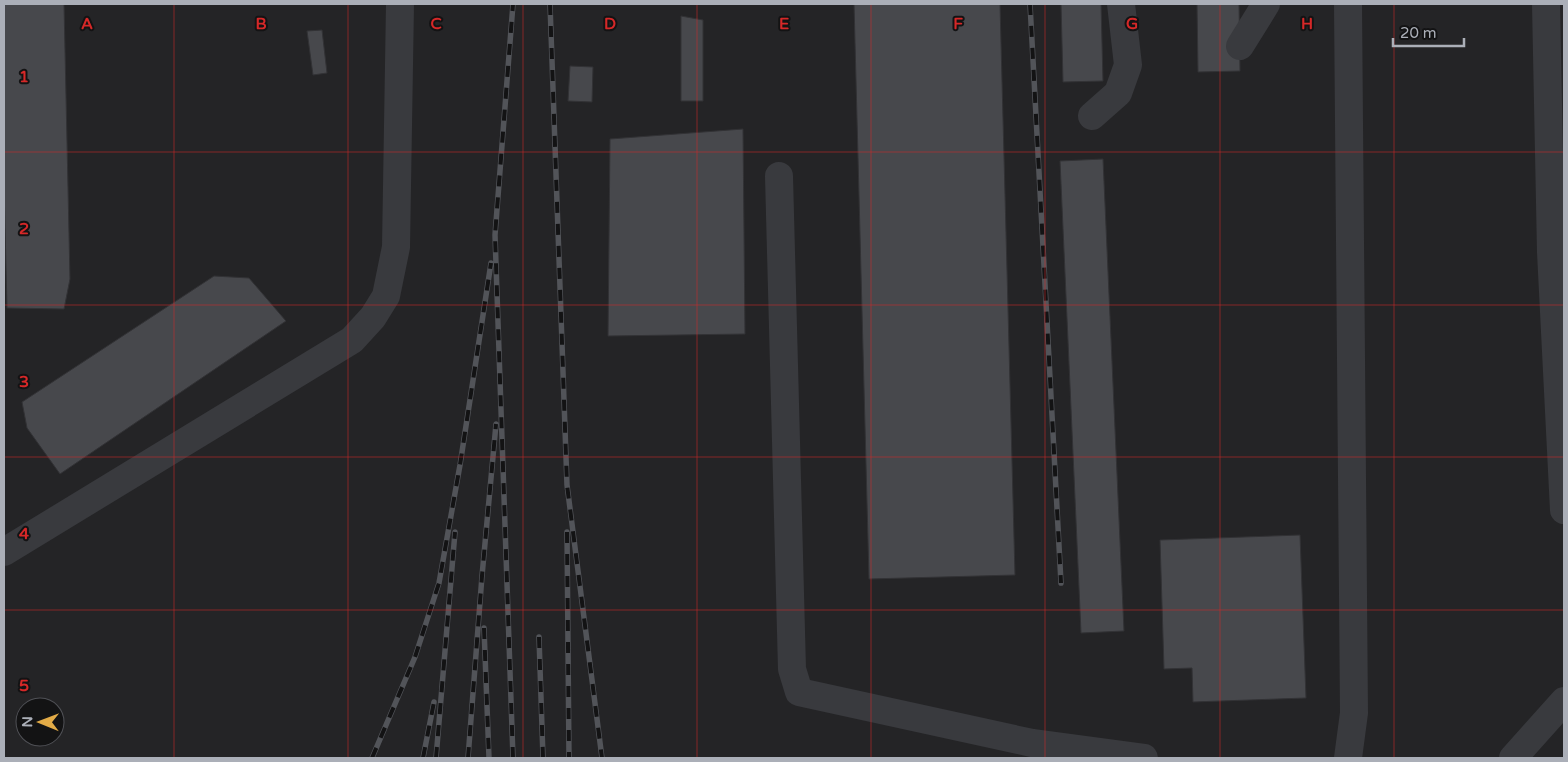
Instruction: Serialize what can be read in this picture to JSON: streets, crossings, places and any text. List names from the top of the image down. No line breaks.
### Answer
{"scale_bar":"20 m","north":"left","grid":{"columns":["A","B","C","D","E","F","G","H"],"rows":["1","2","3","4","5"]}}
